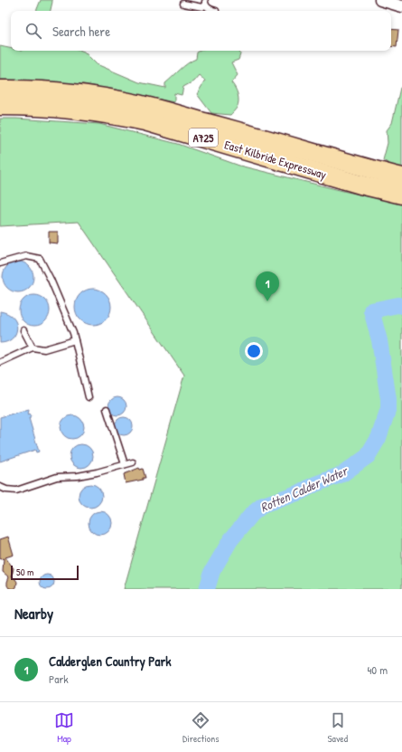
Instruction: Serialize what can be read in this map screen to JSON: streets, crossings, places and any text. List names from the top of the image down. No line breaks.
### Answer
{"streets":{"highway":["A725","East Kilbride Expressway"]},"water":["Rotten Calder Water"],"scale_bar":"50 m","page":{"search":"Search here","pins":"1","scale":"50 m","heading":"Nearby","list":[{"mark":"1","name":"Calderglen Country Park","note":"Park","value":"40 m"}],"nav":["Map","Directions","Saved"]}}
